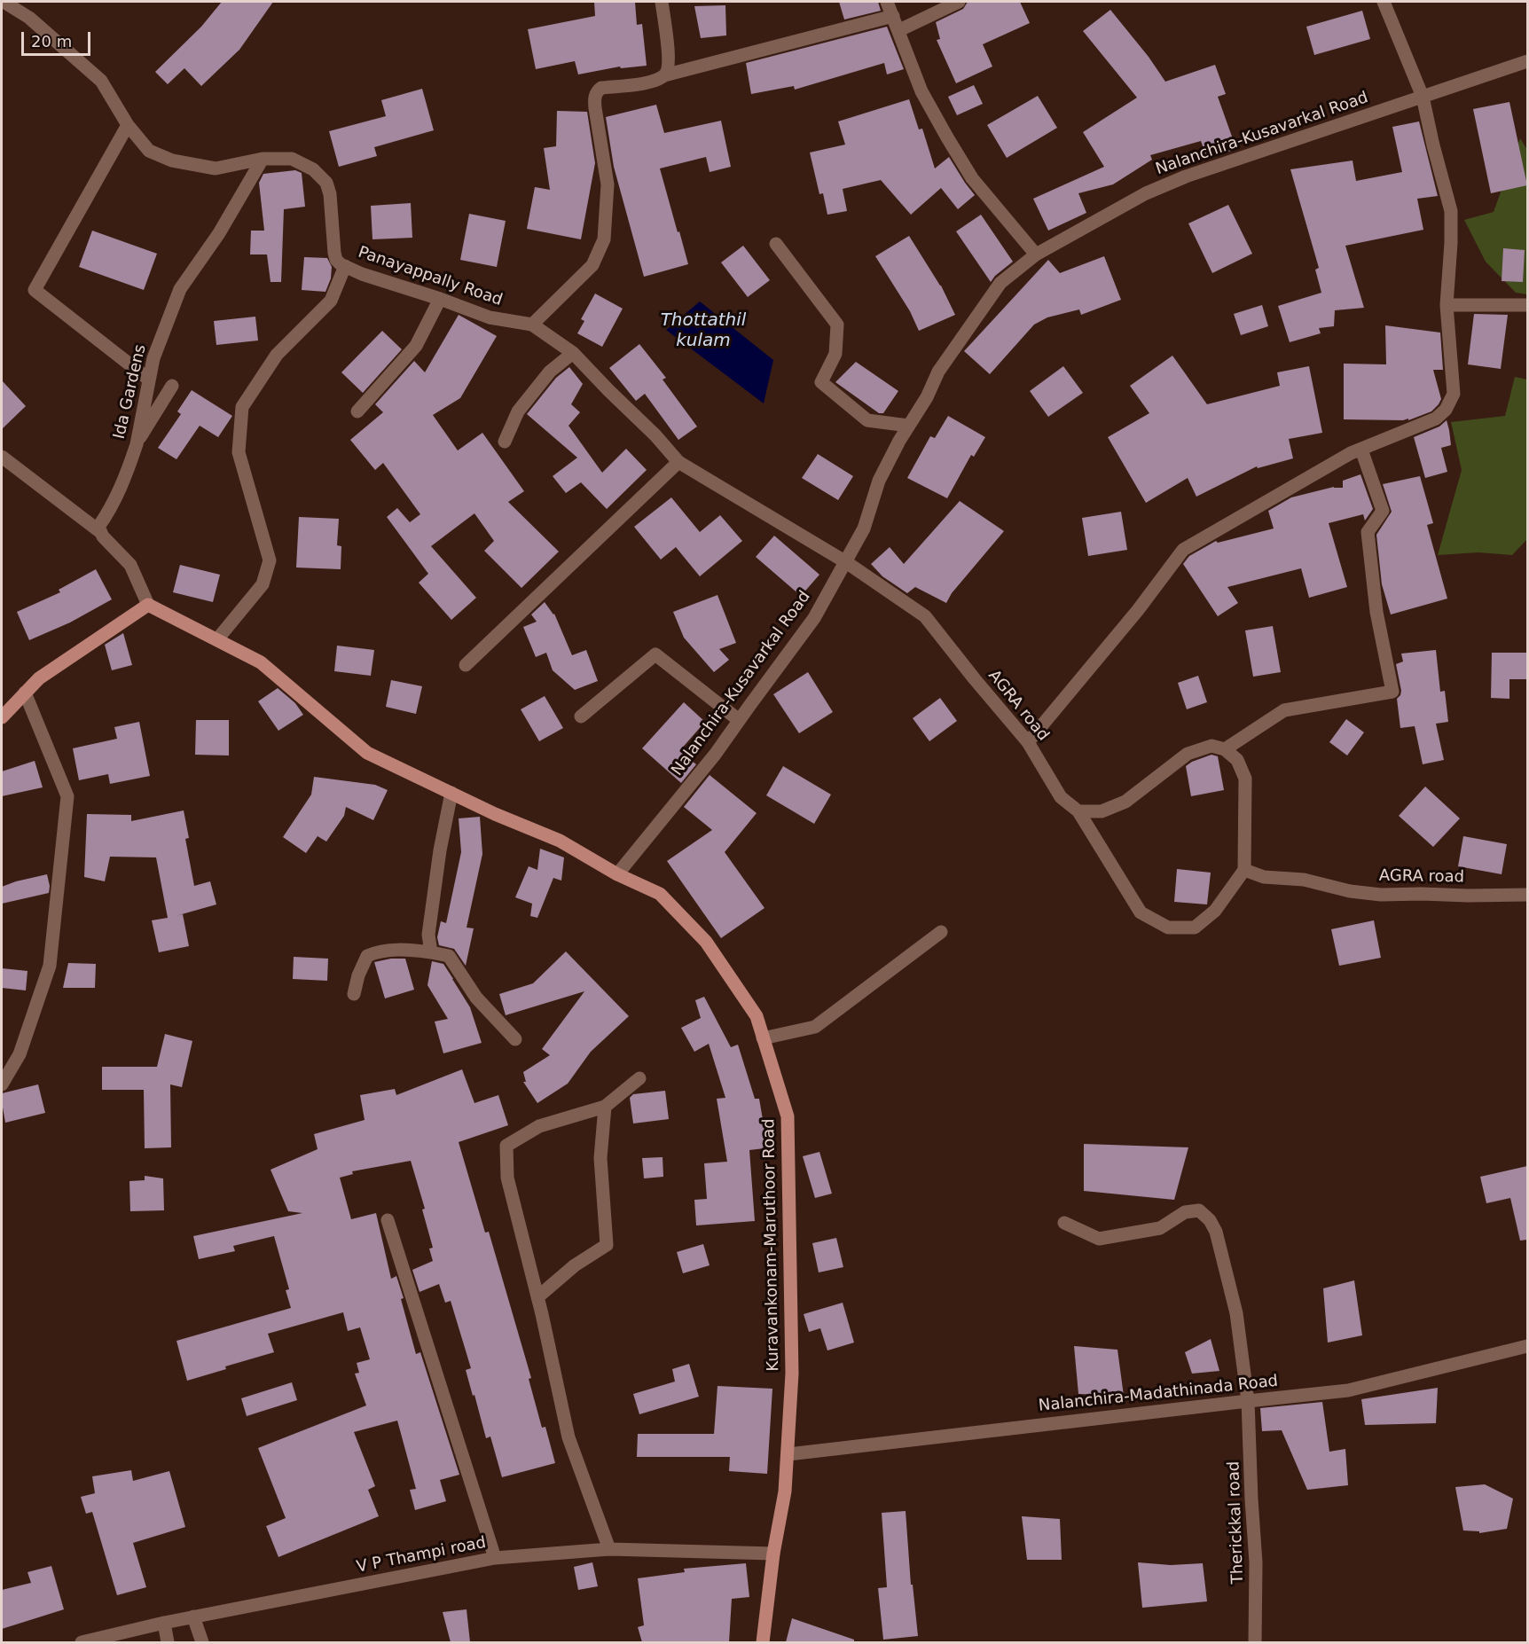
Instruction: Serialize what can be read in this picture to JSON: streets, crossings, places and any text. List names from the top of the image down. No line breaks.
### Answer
{"streets":{"main road":["Kuravankonam-Maruthoor Road"],"street":["Nalanchira-Kusavarkal Road","Panayappally Road","Ida Gardens","AGRA road","Nalanchira-Madathinada Road","Therickkal road","V P Thampi road"]},"crossings":[["Nalanchira-Kusavarkal Road","Panayappally Road"],["Nalanchira-Kusavarkal Road","AGRA road"],["Nalanchira-Kusavarkal Road","Kuravankonam-Maruthoor Road"],["Panayappally Road","Ida Gardens"],["Panayappally Road","AGRA road"],["Kuravankonam-Maruthoor Road","Nalanchira-Madathinada Road"],["Kuravankonam-Maruthoor Road","V P Thampi road"],["Nalanchira-Madathinada Road","Therickkal road"]],"water":["Thottathil kulam"],"scale_bar":"20 m"}
